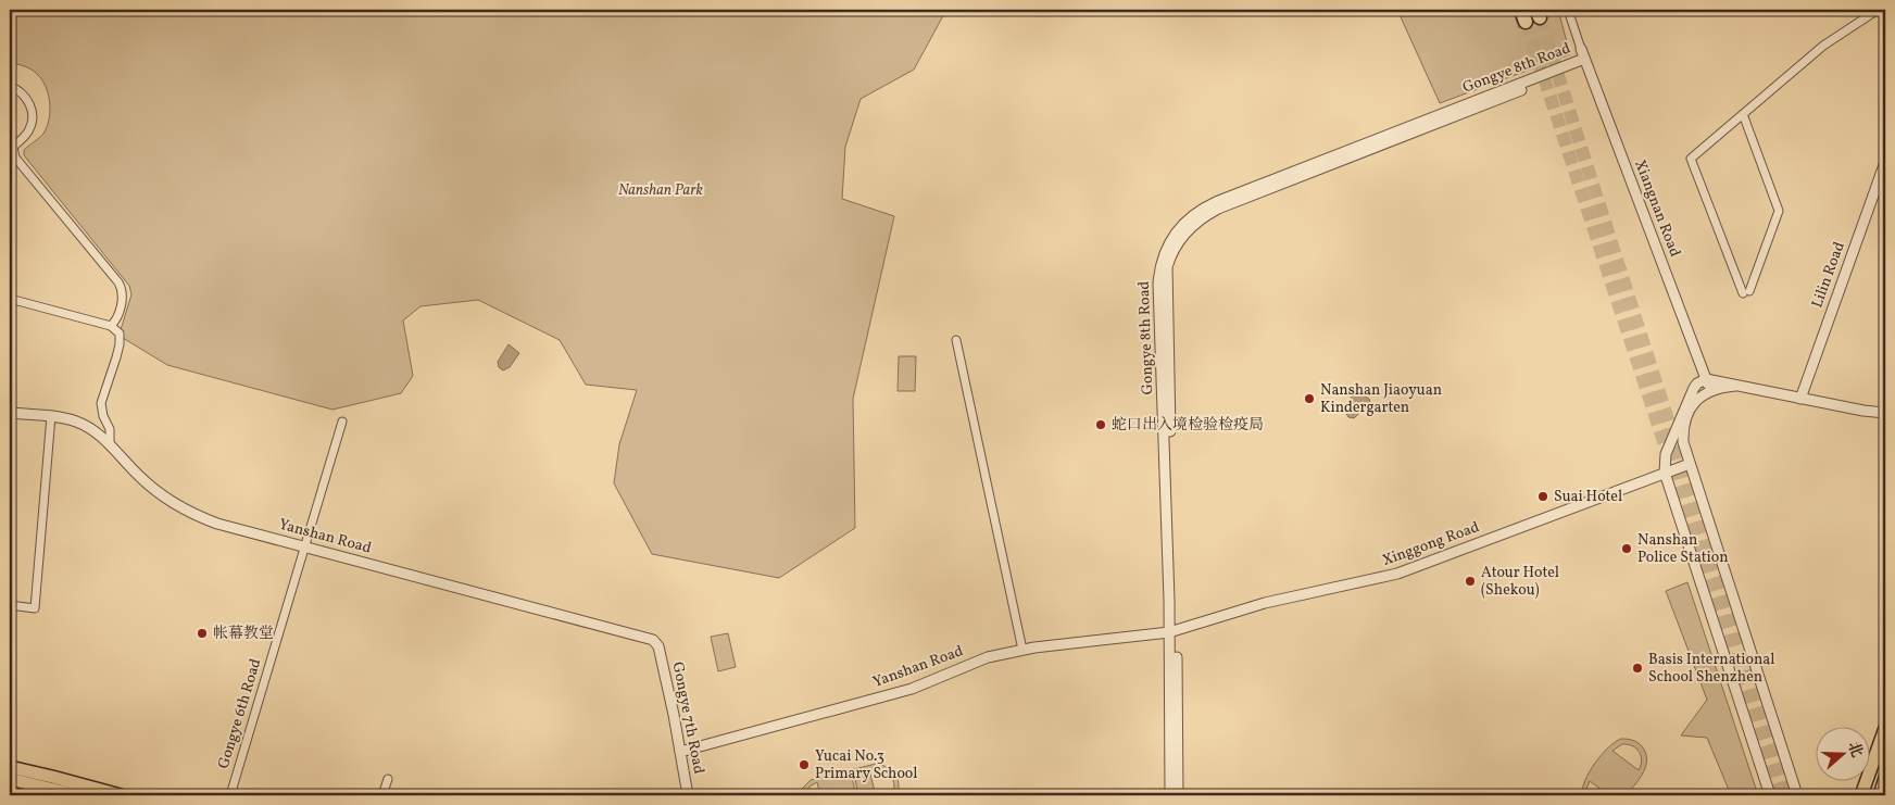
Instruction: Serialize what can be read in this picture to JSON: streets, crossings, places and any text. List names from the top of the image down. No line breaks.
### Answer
{"streets":{"street":["Gongye 8th Road","Xiangnan Road","Lilin Road","Yanshan Road","Xinggong Road","Gongye 6th Road","Gongye 7th Road"]},"crossings":[["Gongye 8th Road","Xiangnan Road"],["Gongye 8th Road","Yanshan Road"],["Gongye 8th Road","Xinggong Road"],["Yanshan Road","Xinggong Road"],["Yanshan Road","Gongye 6th Road"],["Yanshan Road","Gongye 7th Road"]],"parks":["Nanshan Park"],"places":["Nanshan Jiaoyuan Kindergarten","蛇口出入境检验检疫局","Suai Hotel","Nanshan Police Station","Atour Hotel (Shekou)","帐幕教堂","Basis International School Shenzhen","Yucai No.3 Primary School"],"north":"right"}
